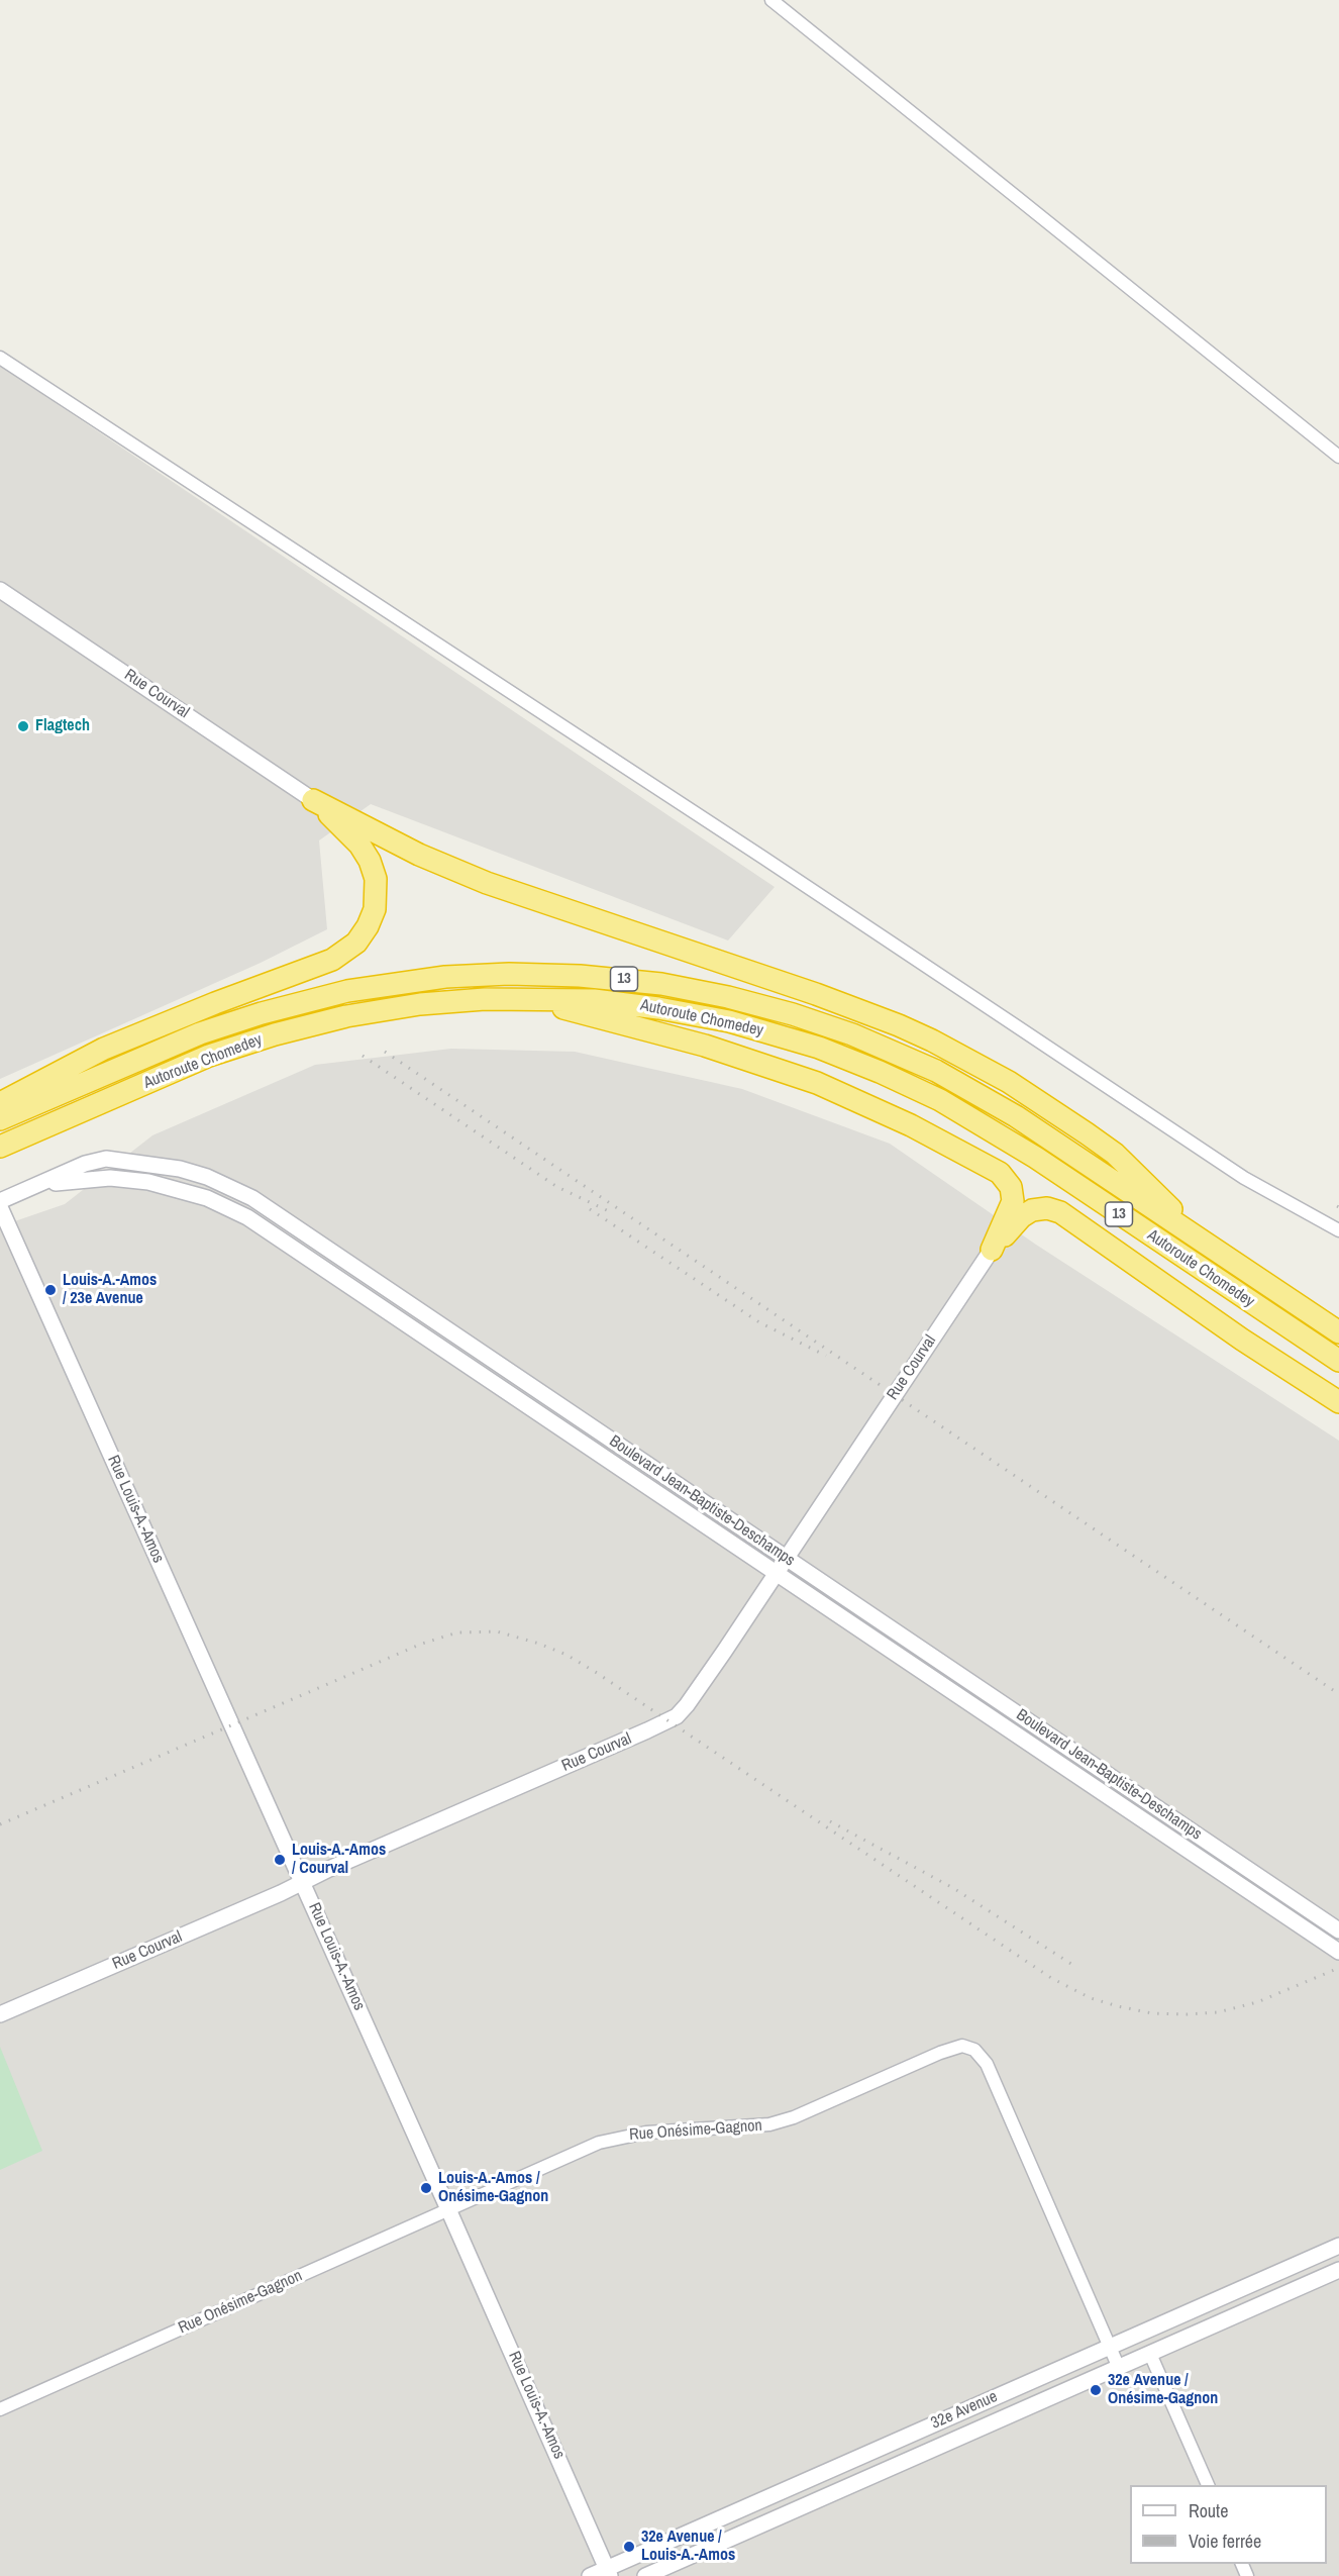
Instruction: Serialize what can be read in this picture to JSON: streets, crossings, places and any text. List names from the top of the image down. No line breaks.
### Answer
{"streets":{"highway":["13","Autoroute Chomedey"],"street":["Rue Courval","Boulevard Jean-Baptiste-Deschamps","Rue Louis-A.-Amos","Rue Onésime-Gagnon","32e Avenue"]},"crossings":[["Rue Courval","Boulevard Jean-Baptiste-Deschamps"],["Rue Courval","Rue Louis-A.-Amos"],["Rue Louis-A.-Amos","Rue Onésime-Gagnon"],["Rue Louis-A.-Amos","32e Avenue"],["Rue Onésime-Gagnon","32e Avenue"]],"places":["Flagtech","Louis-A.-Amos / 23e Avenue","Louis-A.-Amos / Courval","Louis-A.-Amos / Onésime-Gagnon","32e Avenue / Onésime-Gagnon","32e Avenue / Louis-A.-Amos"],"legend":["Route","Voie ferrée"]}
